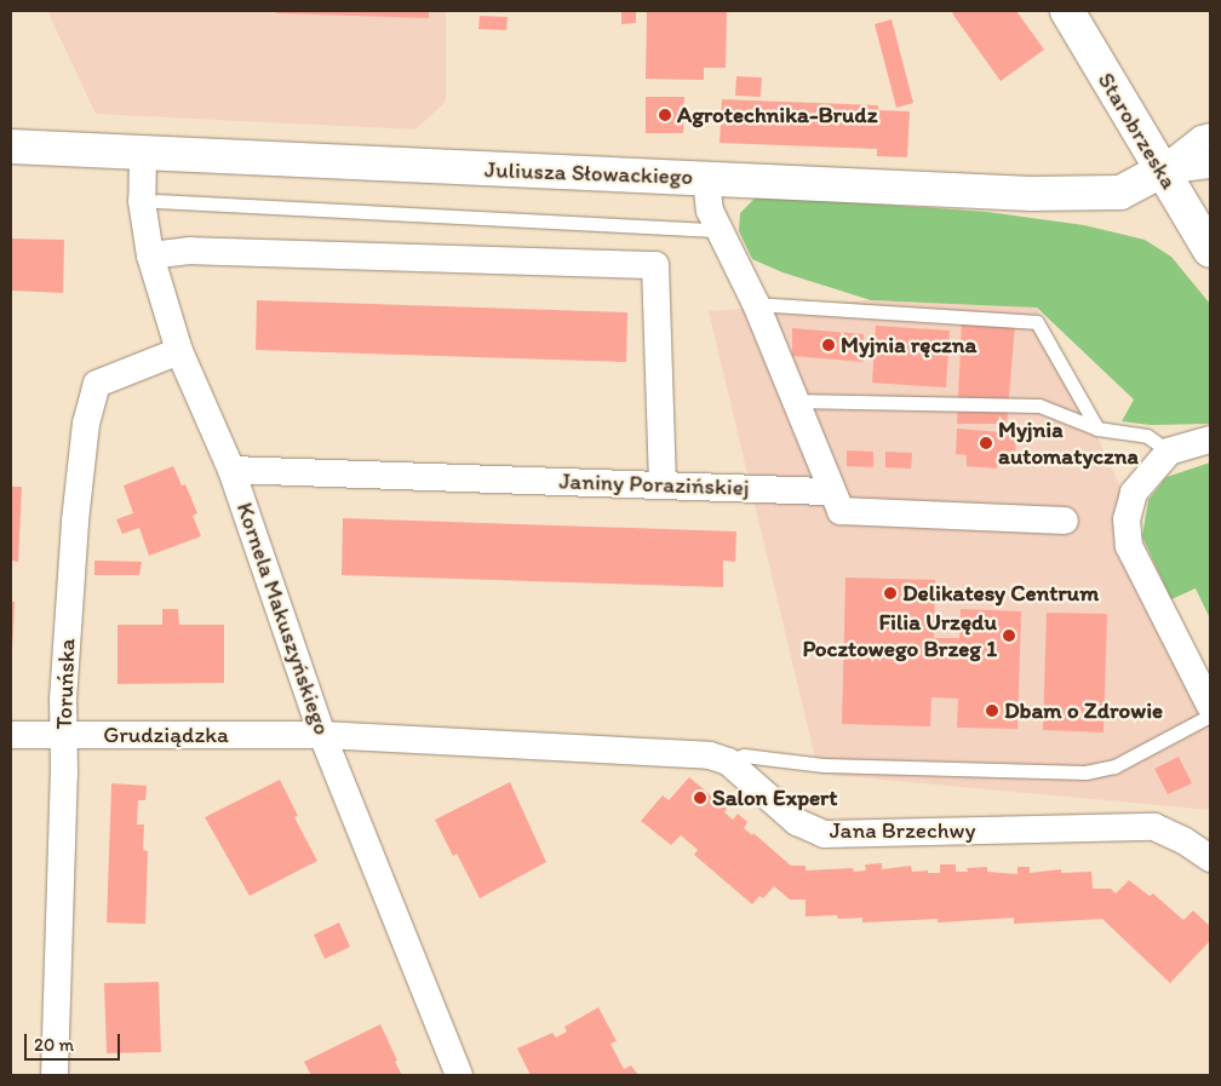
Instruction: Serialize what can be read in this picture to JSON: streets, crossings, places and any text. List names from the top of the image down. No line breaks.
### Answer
{"streets":{"street":["Starobrzeska","Juliusza Słowackiego","Janiny Porazińskiej","Kornela Makuszyńskiego","Toruńska","Grudziądzka","Jana Brzechwy"]},"crossings":[["Starobrzeska","Juliusza Słowackiego"],["Juliusza Słowackiego","Kornela Makuszyńskiego"],["Janiny Porazińskiej","Kornela Makuszyńskiego"],["Kornela Makuszyńskiego","Toruńska"],["Kornela Makuszyńskiego","Grudziądzka"],["Kornela Makuszyńskiego","Jana Brzechwy"],["Toruńska","Grudziądzka"],["Grudziądzka","Jana Brzechwy"]],"places":["Agrotechnika-Brudz","Myjnia ręczna","Myjnia automatyczna","Delikatesy Centrum","Filia Urzędu Pocztowego Brzeg 1","Dbam o Zdrowie","Salon Expert"],"scale_bar":"20 m"}
